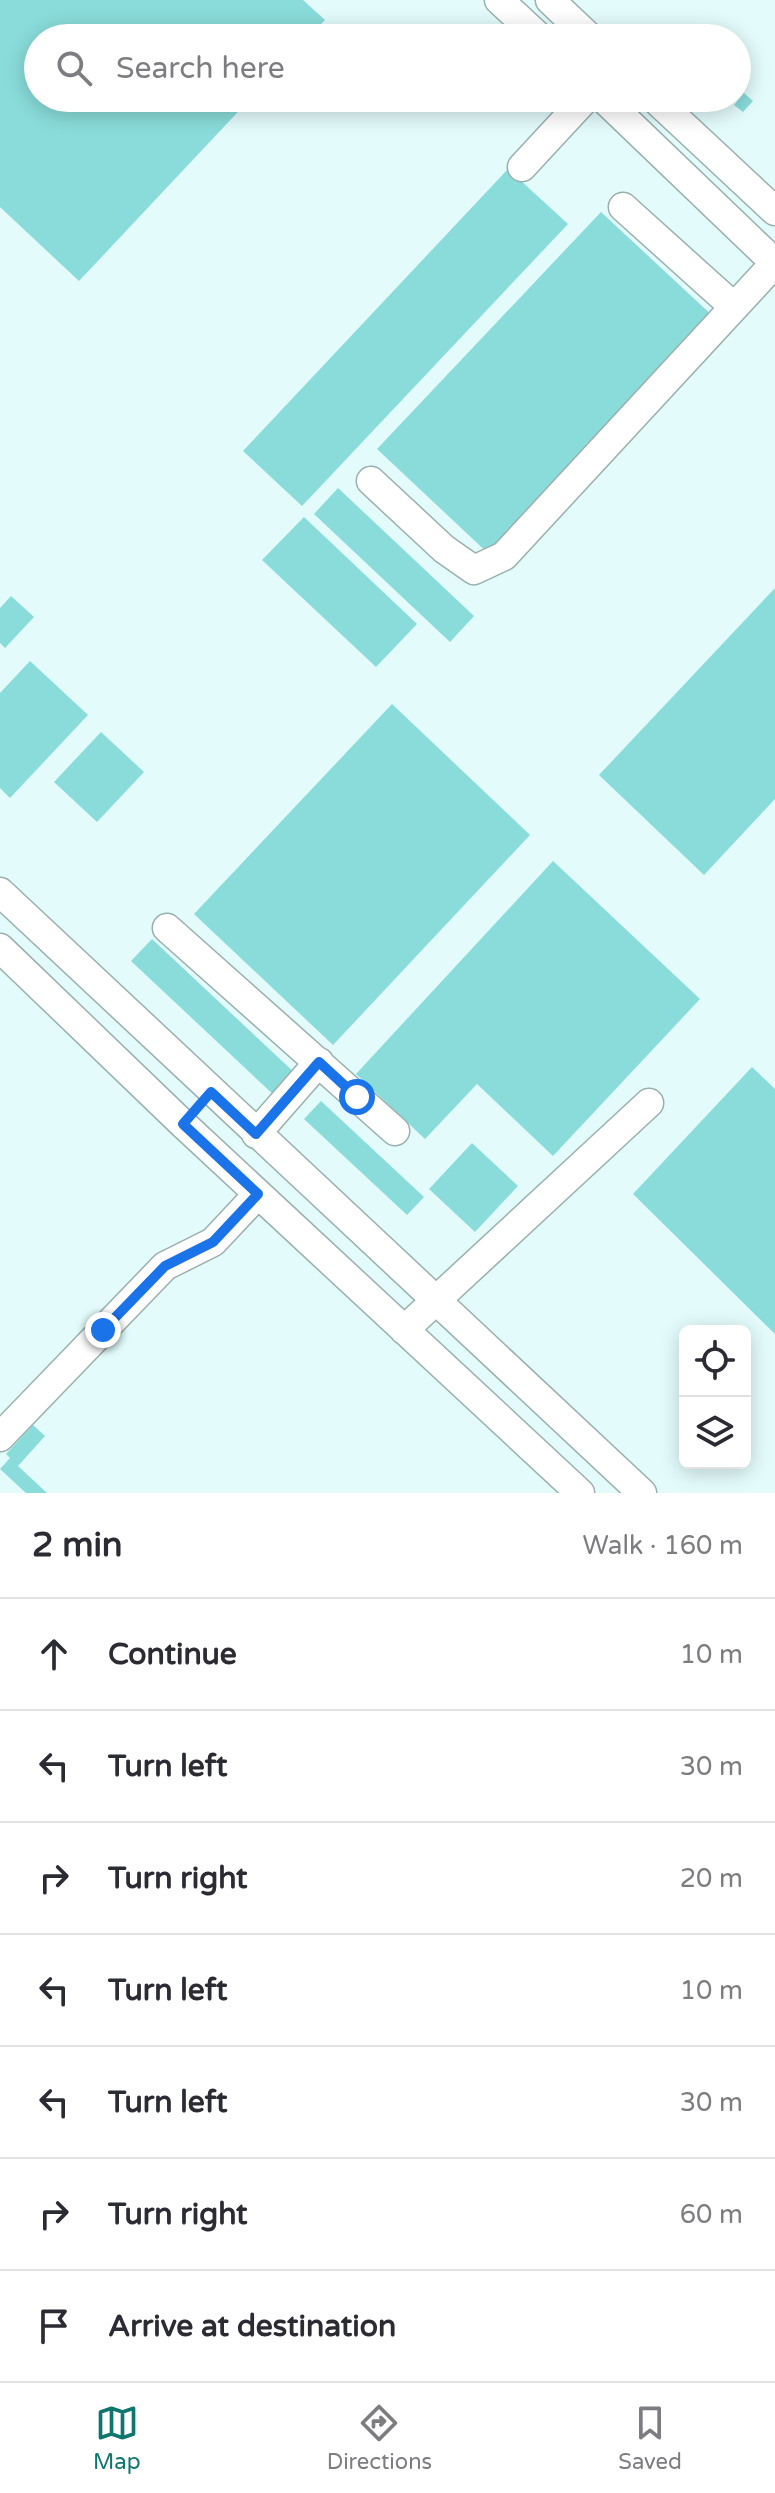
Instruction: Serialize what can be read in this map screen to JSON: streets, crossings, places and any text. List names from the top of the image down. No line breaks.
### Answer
{"page":{"search":"Search here","heading":["2 min","Walk · 160 m"],"list":[["Continue","10 m"],["Turn left","30 m"],["Turn right","20 m"],["Turn left","10 m"],["Turn left","30 m"],["Turn right","60 m"],"Arrive at destination"],"nav":["Map","Directions","Saved"]}}
